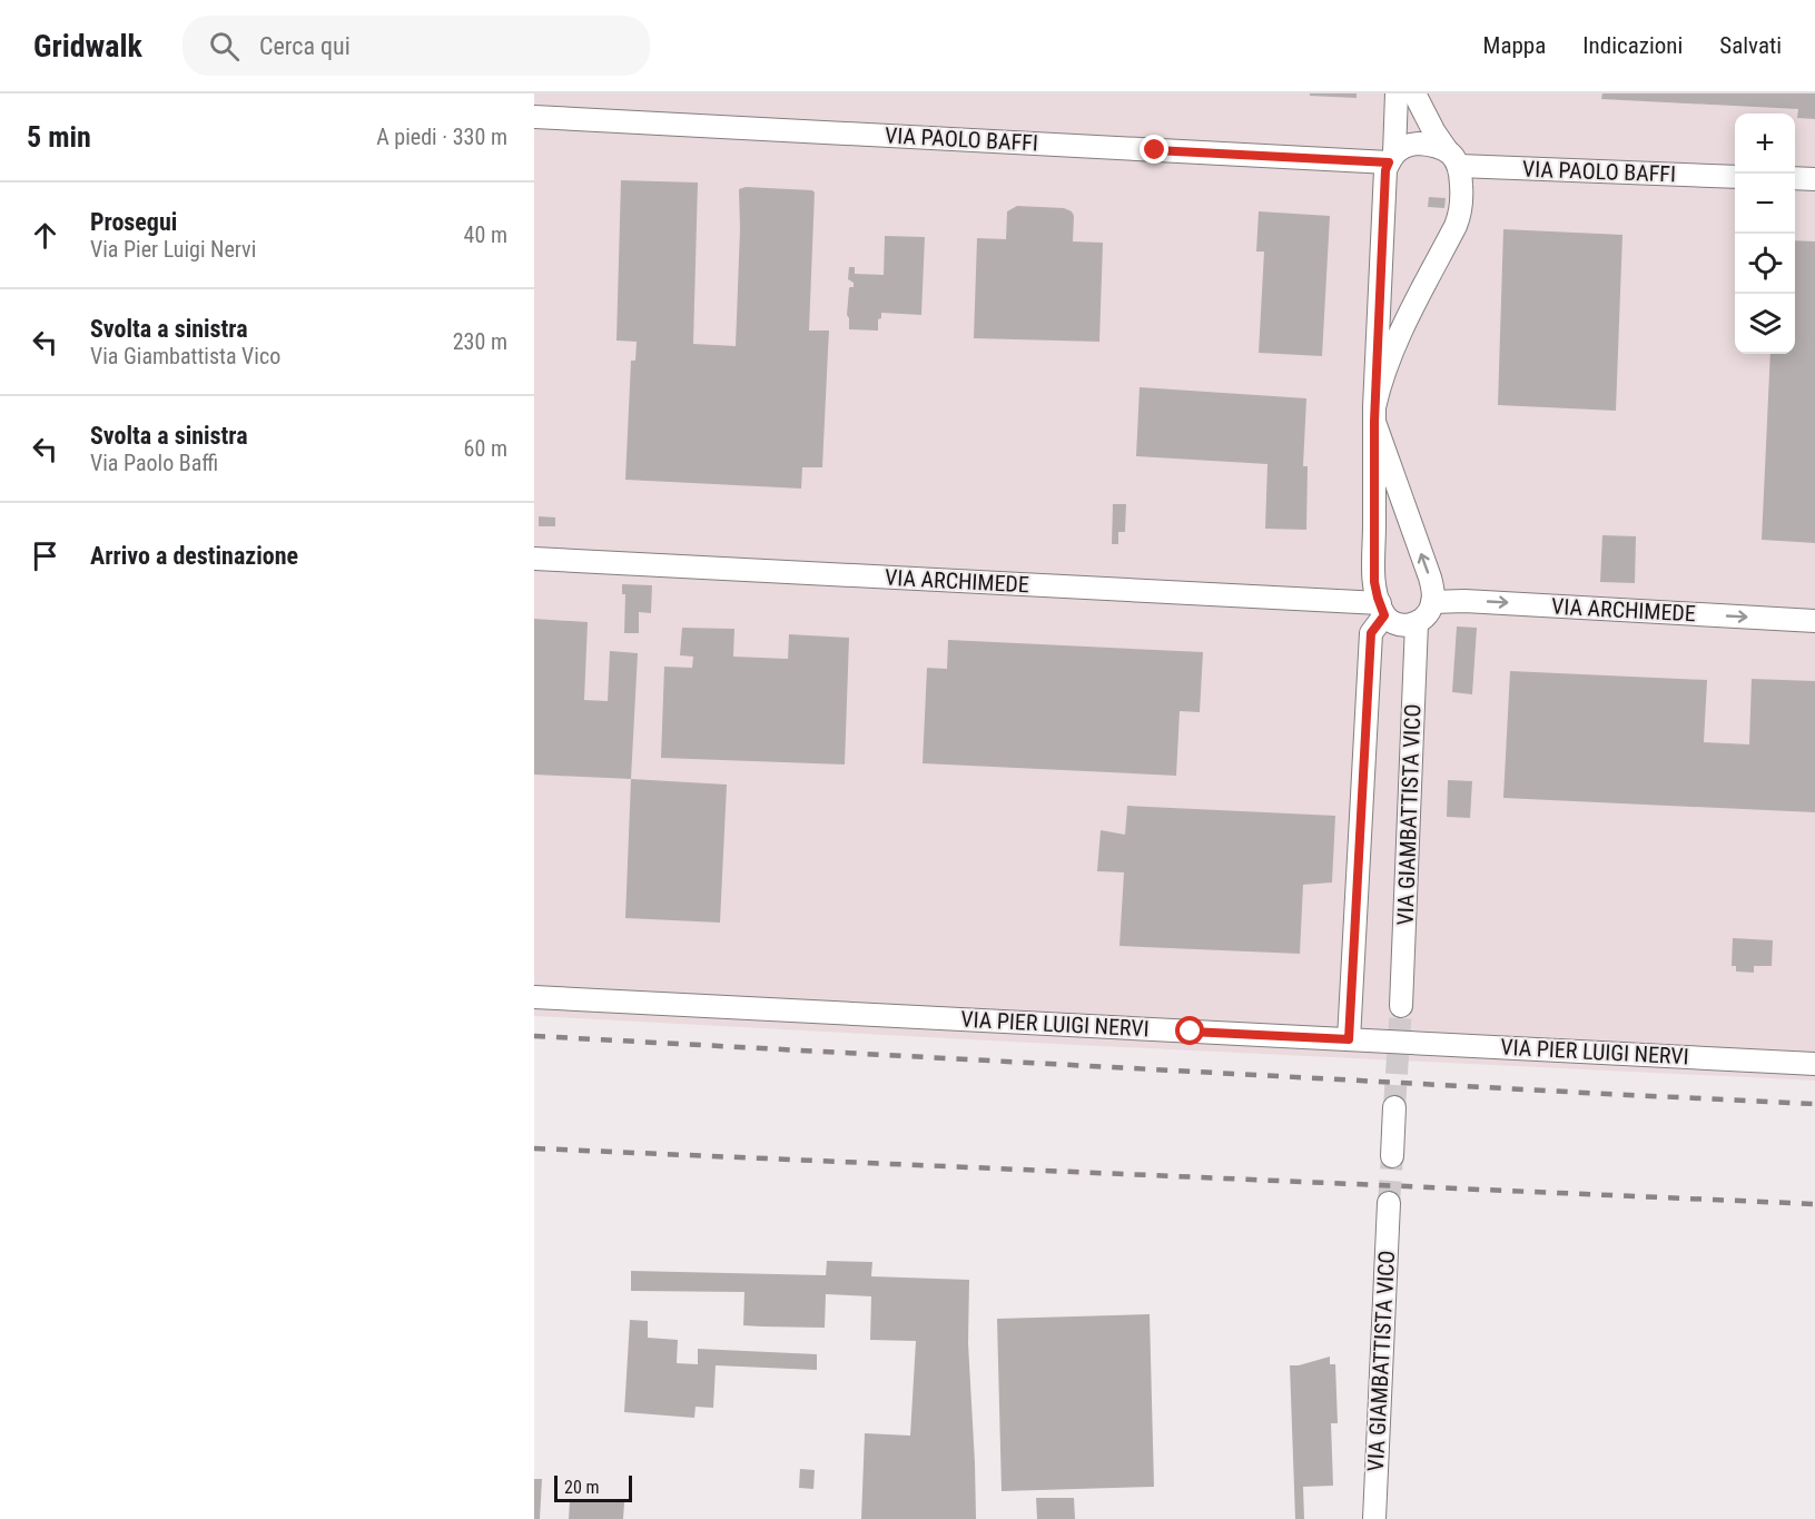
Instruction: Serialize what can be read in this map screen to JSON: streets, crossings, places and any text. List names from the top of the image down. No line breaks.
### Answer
{"streets":{"street":["VIA PAOLO BAFFI","VIA ARCHIMEDE","VIA GIAMBATTISTA VICO","VIA PIER LUIGI NERVI"]},"crossings":[["VIA ARCHIMEDE","VIA GIAMBATTISTA VICO"],["VIA GIAMBATTISTA VICO","VIA PIER LUIGI NERVI"]],"scale_bar":"20 m","page":{"header":"Gridwalk","search":"Cerca qui","nav":["Mappa","Indicazioni","Salvati"],"heading":["5 min","A piedi · 330 m"],"map_buttons":["+","−"],"list":[["Prosegui","Via Pier Luigi Nervi","40 m"],["Svolta a sinistra","Via Giambattista Vico","230 m"],["Svolta a sinistra","Via Paolo Baffi","60 m"],"Arrivo a destinazione"],"scale":"20 m"}}
